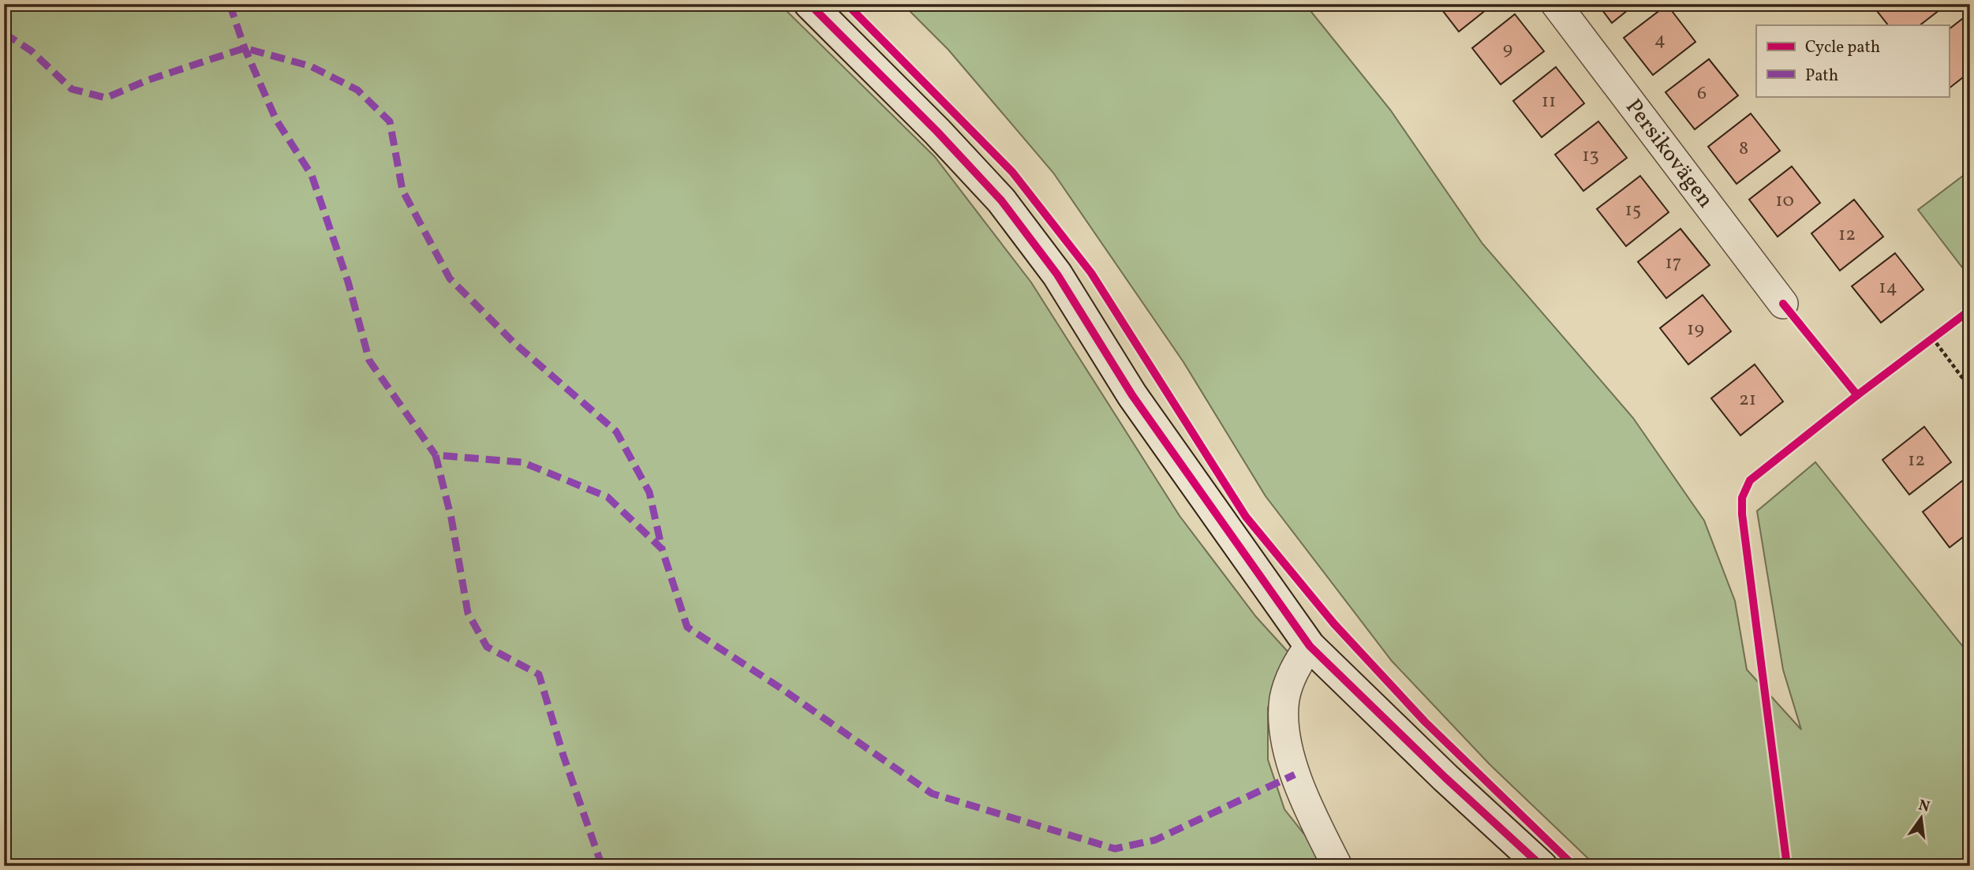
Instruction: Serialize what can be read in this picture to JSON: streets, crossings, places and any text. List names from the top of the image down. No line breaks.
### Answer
{"streets":{"street":["Persikovägen"]},"house_numbers":["4","9","6","11","8","13","10","15","12","17","14","19","21","12"],"legend":["Cycle path","Path"],"north":"top"}
